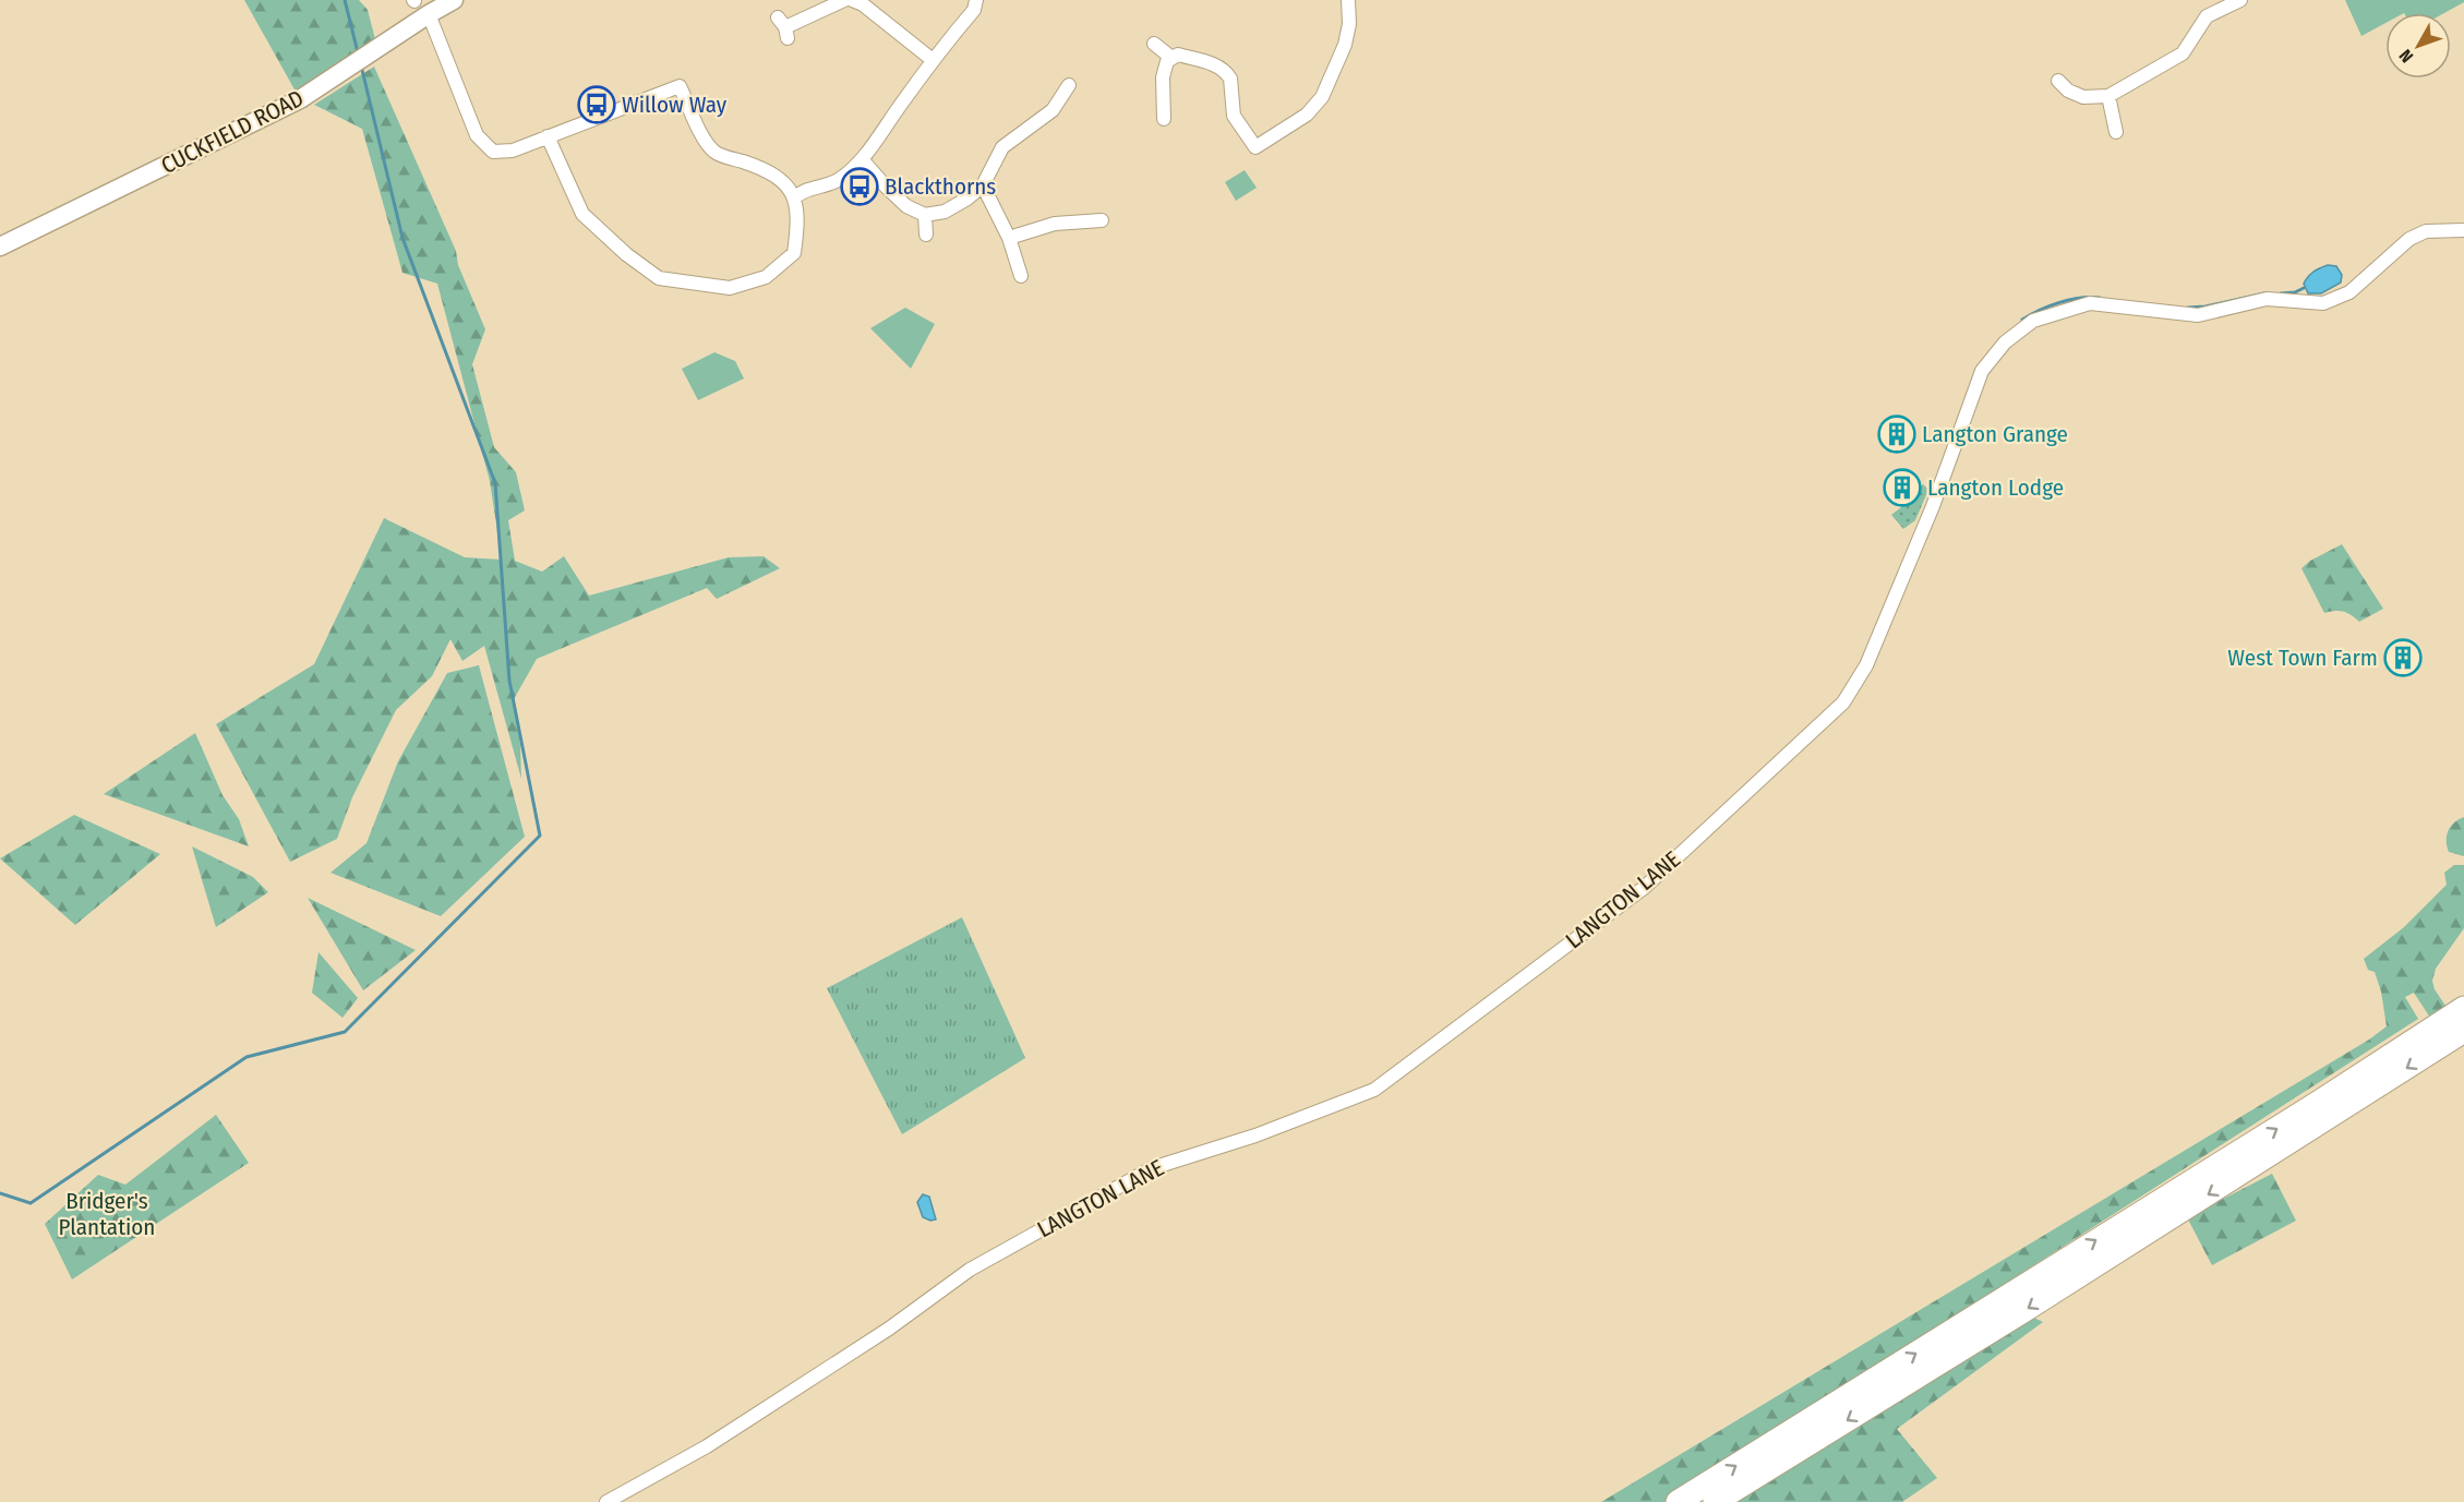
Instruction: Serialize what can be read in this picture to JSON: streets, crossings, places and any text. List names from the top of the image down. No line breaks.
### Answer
{"streets":{"street":["CUCKFIELD ROAD","LANGTON LANE"]},"parks":["Bridger's Plantation"],"places":{"bus stop":["Willow Way","Blackthorns"],"building":["Langton Grange","Langton Lodge","West Town Farm"]},"north":"bottom left"}
